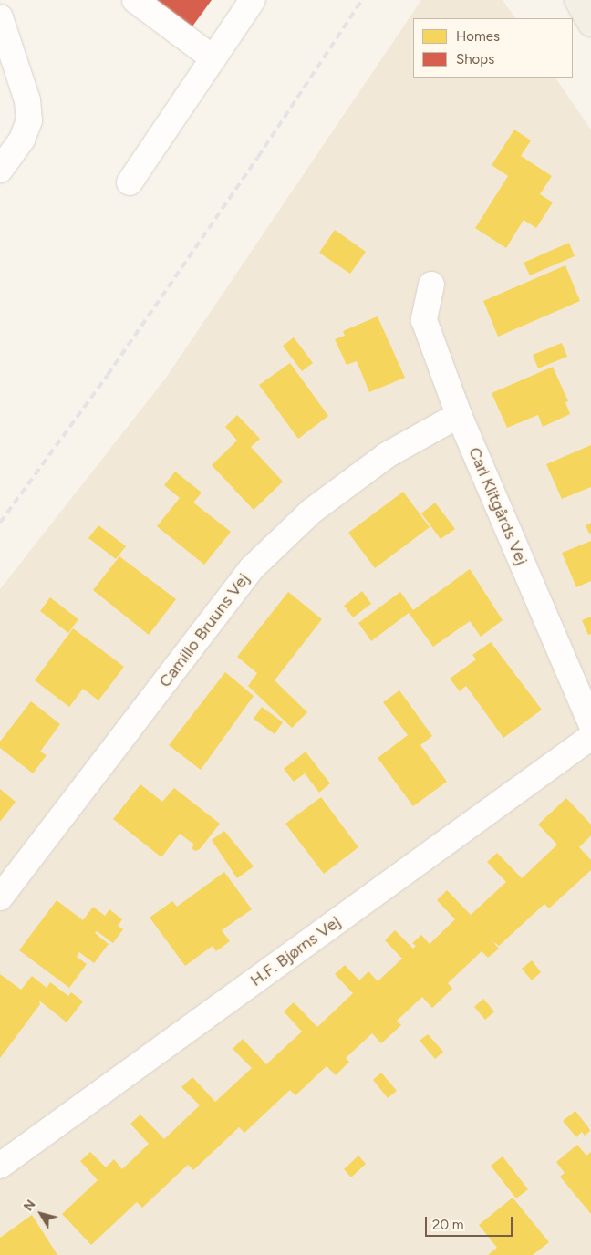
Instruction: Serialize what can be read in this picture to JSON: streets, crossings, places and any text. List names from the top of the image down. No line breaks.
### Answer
{"streets":{"street":["Carl Klitgårds Vej","Camillo Bruuns Vej","H.F. Bjørns Vej"]},"crossings":[["Carl Klitgårds Vej","Camillo Bruuns Vej"]],"legend":["Homes","Shops"],"scale_bar":"20 m","north":"top left"}
